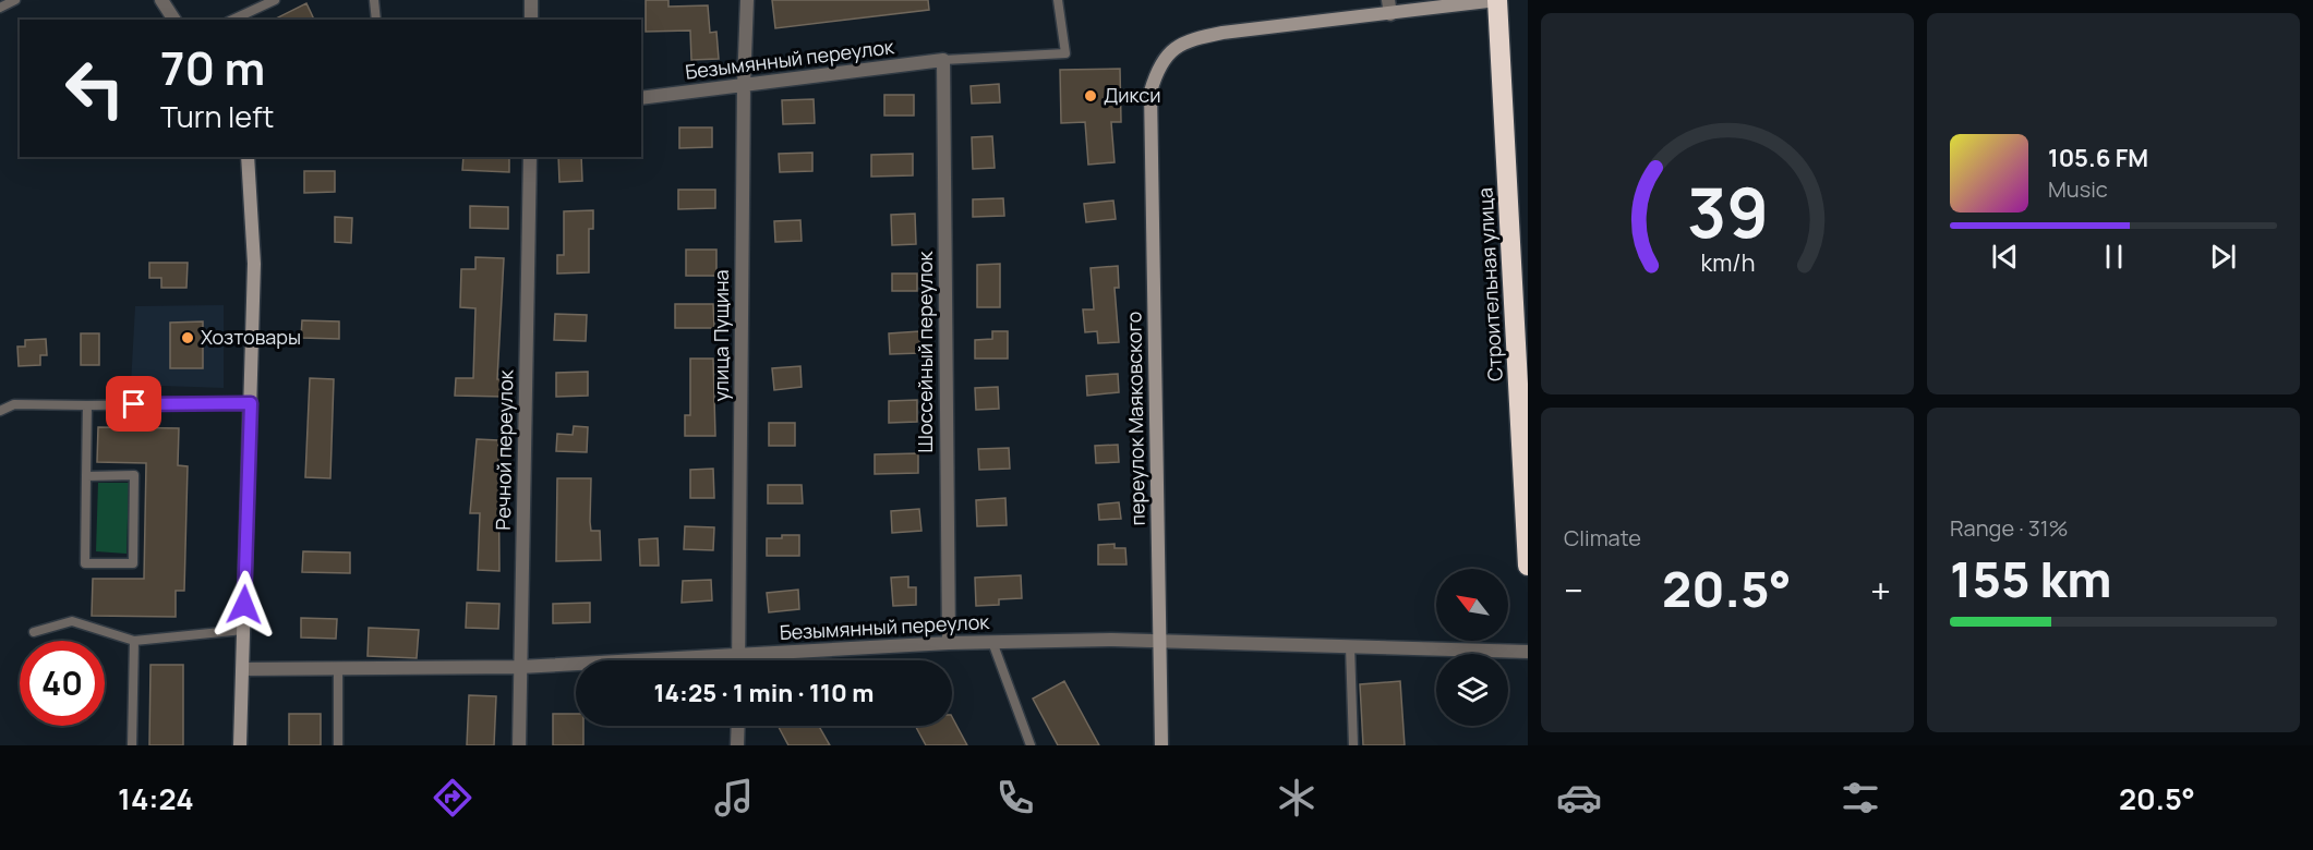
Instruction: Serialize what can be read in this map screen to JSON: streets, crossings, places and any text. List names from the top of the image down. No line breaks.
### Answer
{"streets":{"highway":["Строительная улица"],"street":["Безымянный переулок","улица Пущина","Шоссейный переулок","переулок Маяковского","Речной переулок"]},"crossings":[["Безымянный переулок","улица Пущина"],["Безымянный переулок","Шоссейный переулок"],["Безымянный переулок","переулок Маяковского"],["Безымянный переулок","Речной переулок"]],"places":["Дикси","Хозтовары"],"north":"top left","page":{"turn":["70 m","Turn left"],"song":["105.6 FM","Music"],"tile":["Climate",["Range · 31%","155 km"]],"heat":["−","20.5°","+"],"limit":"40","trip":"14:25 · 1 min · 110 m","tabs":["14:24","20.5°"],"gauge":["39","km/h"]}}
